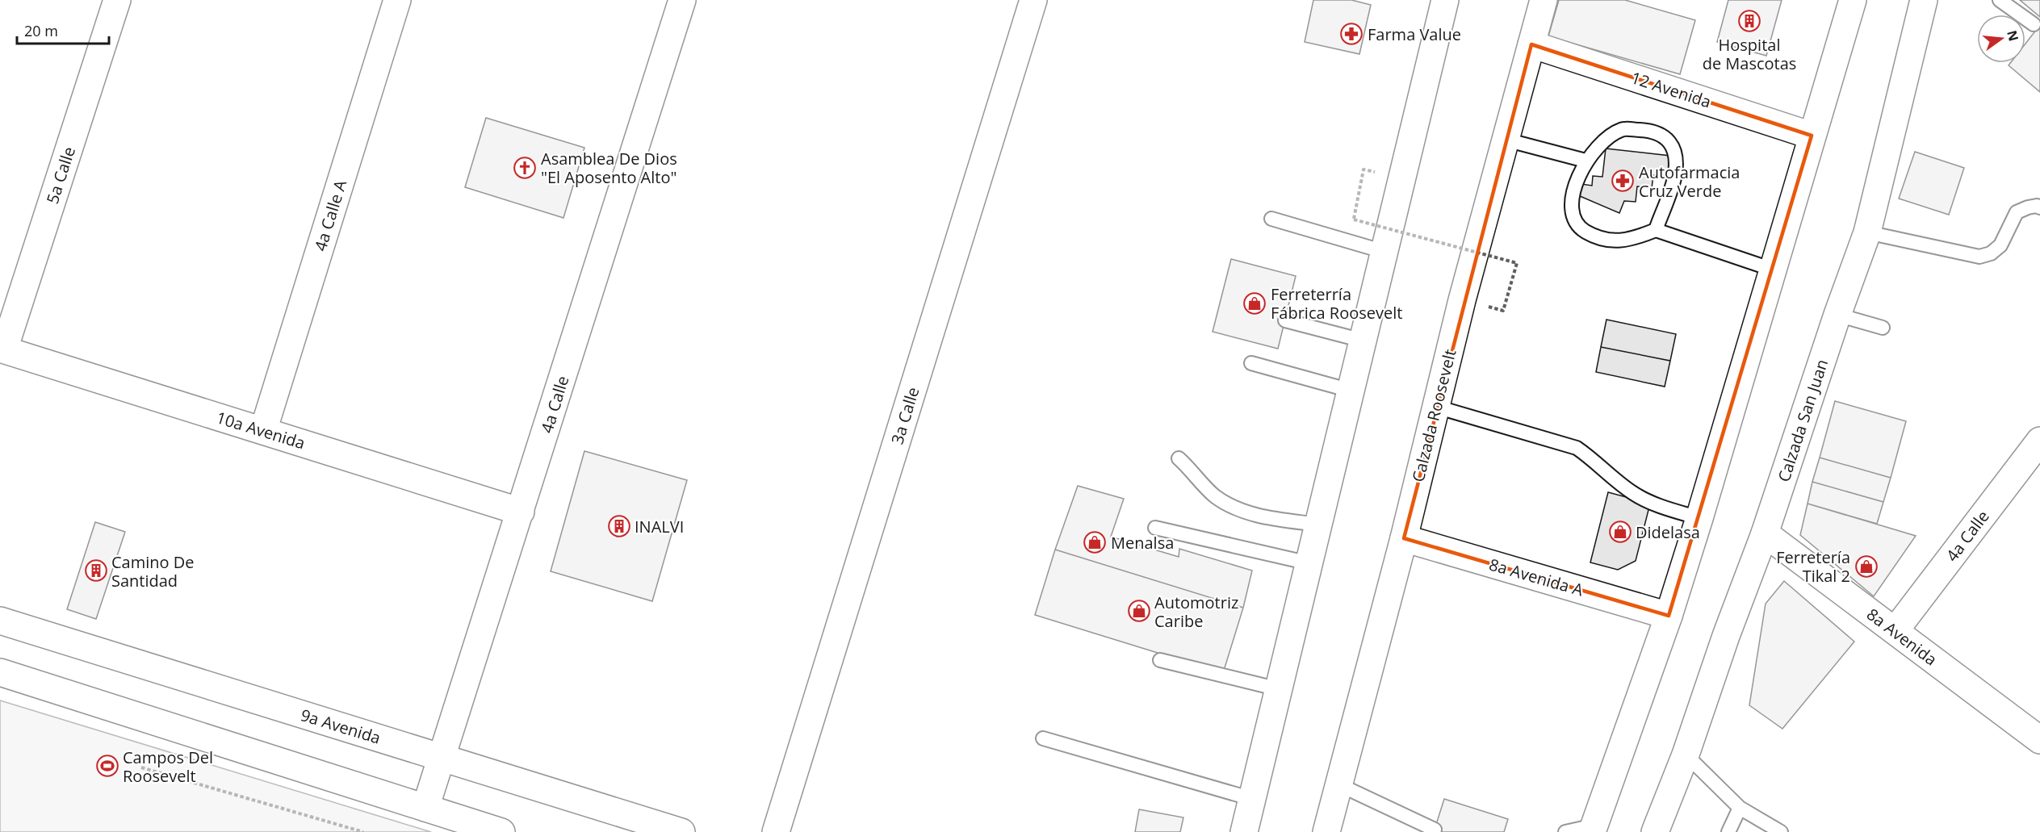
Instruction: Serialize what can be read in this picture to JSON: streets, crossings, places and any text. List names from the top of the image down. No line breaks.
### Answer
{"streets":{"main road":["12 Avenida","5a Calle","4a Calle A","4a Calle","3a Calle","Calzada Roosevelt","Calzada San Juan","10a Avenida","8a Avenida A","8a Avenida","9a Avenida"]},"crossings":[["12 Avenida","Calzada Roosevelt"],["5a Calle","10a Avenida"],["4a Calle A","10a Avenida"],["4a Calle","10a Avenida"],["4a Calle","8a Avenida"],["4a Calle","9a Avenida"],["Calzada Roosevelt","8a Avenida A"],["Calzada San Juan","8a Avenida"]],"places":{"building":["Hospital de Mascotas","INALVI","Camino De Santidad"],"pharmacy":["Farma Value","Autofarmacia Cruz Verde"],"church":["Asamblea De Dios \"El Aposento Alto\""],"shop":["Ferreterría Fábrica Roosevelt","Didelasa","Menalsa","Ferretería Tikal 2","Automotriz Caribe"],"sports":["Campos Del Roosevelt"]},"scale_bar":"20 m","north":"right"}
